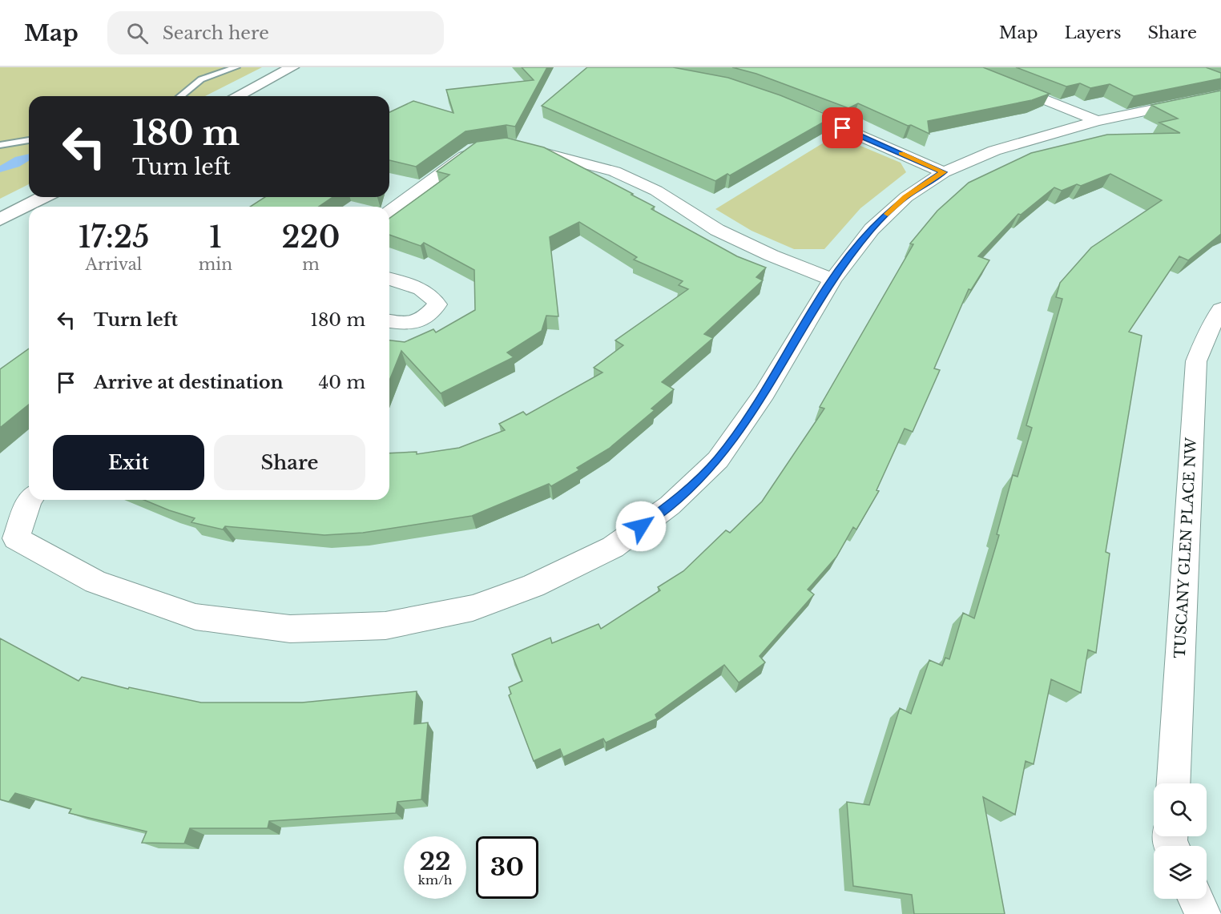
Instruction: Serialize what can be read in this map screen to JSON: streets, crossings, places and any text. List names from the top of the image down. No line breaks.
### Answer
{"streets":{"street":["TUSCANY GLEN PLACE NW"]},"page":{"header":"Map","search":"Search here","nav":["Map","Layers","Share"],"turn":["180 m","Turn left"],"eta":["17:25","Arrival","1","min","220","m"],"list":[{"name":"Turn left","value":"180 m"},{"name":"Arrive at destination","value":"40 m"}],"buttons":["Exit","Share"],"speed":"22 km/h","limit":"30"}}
